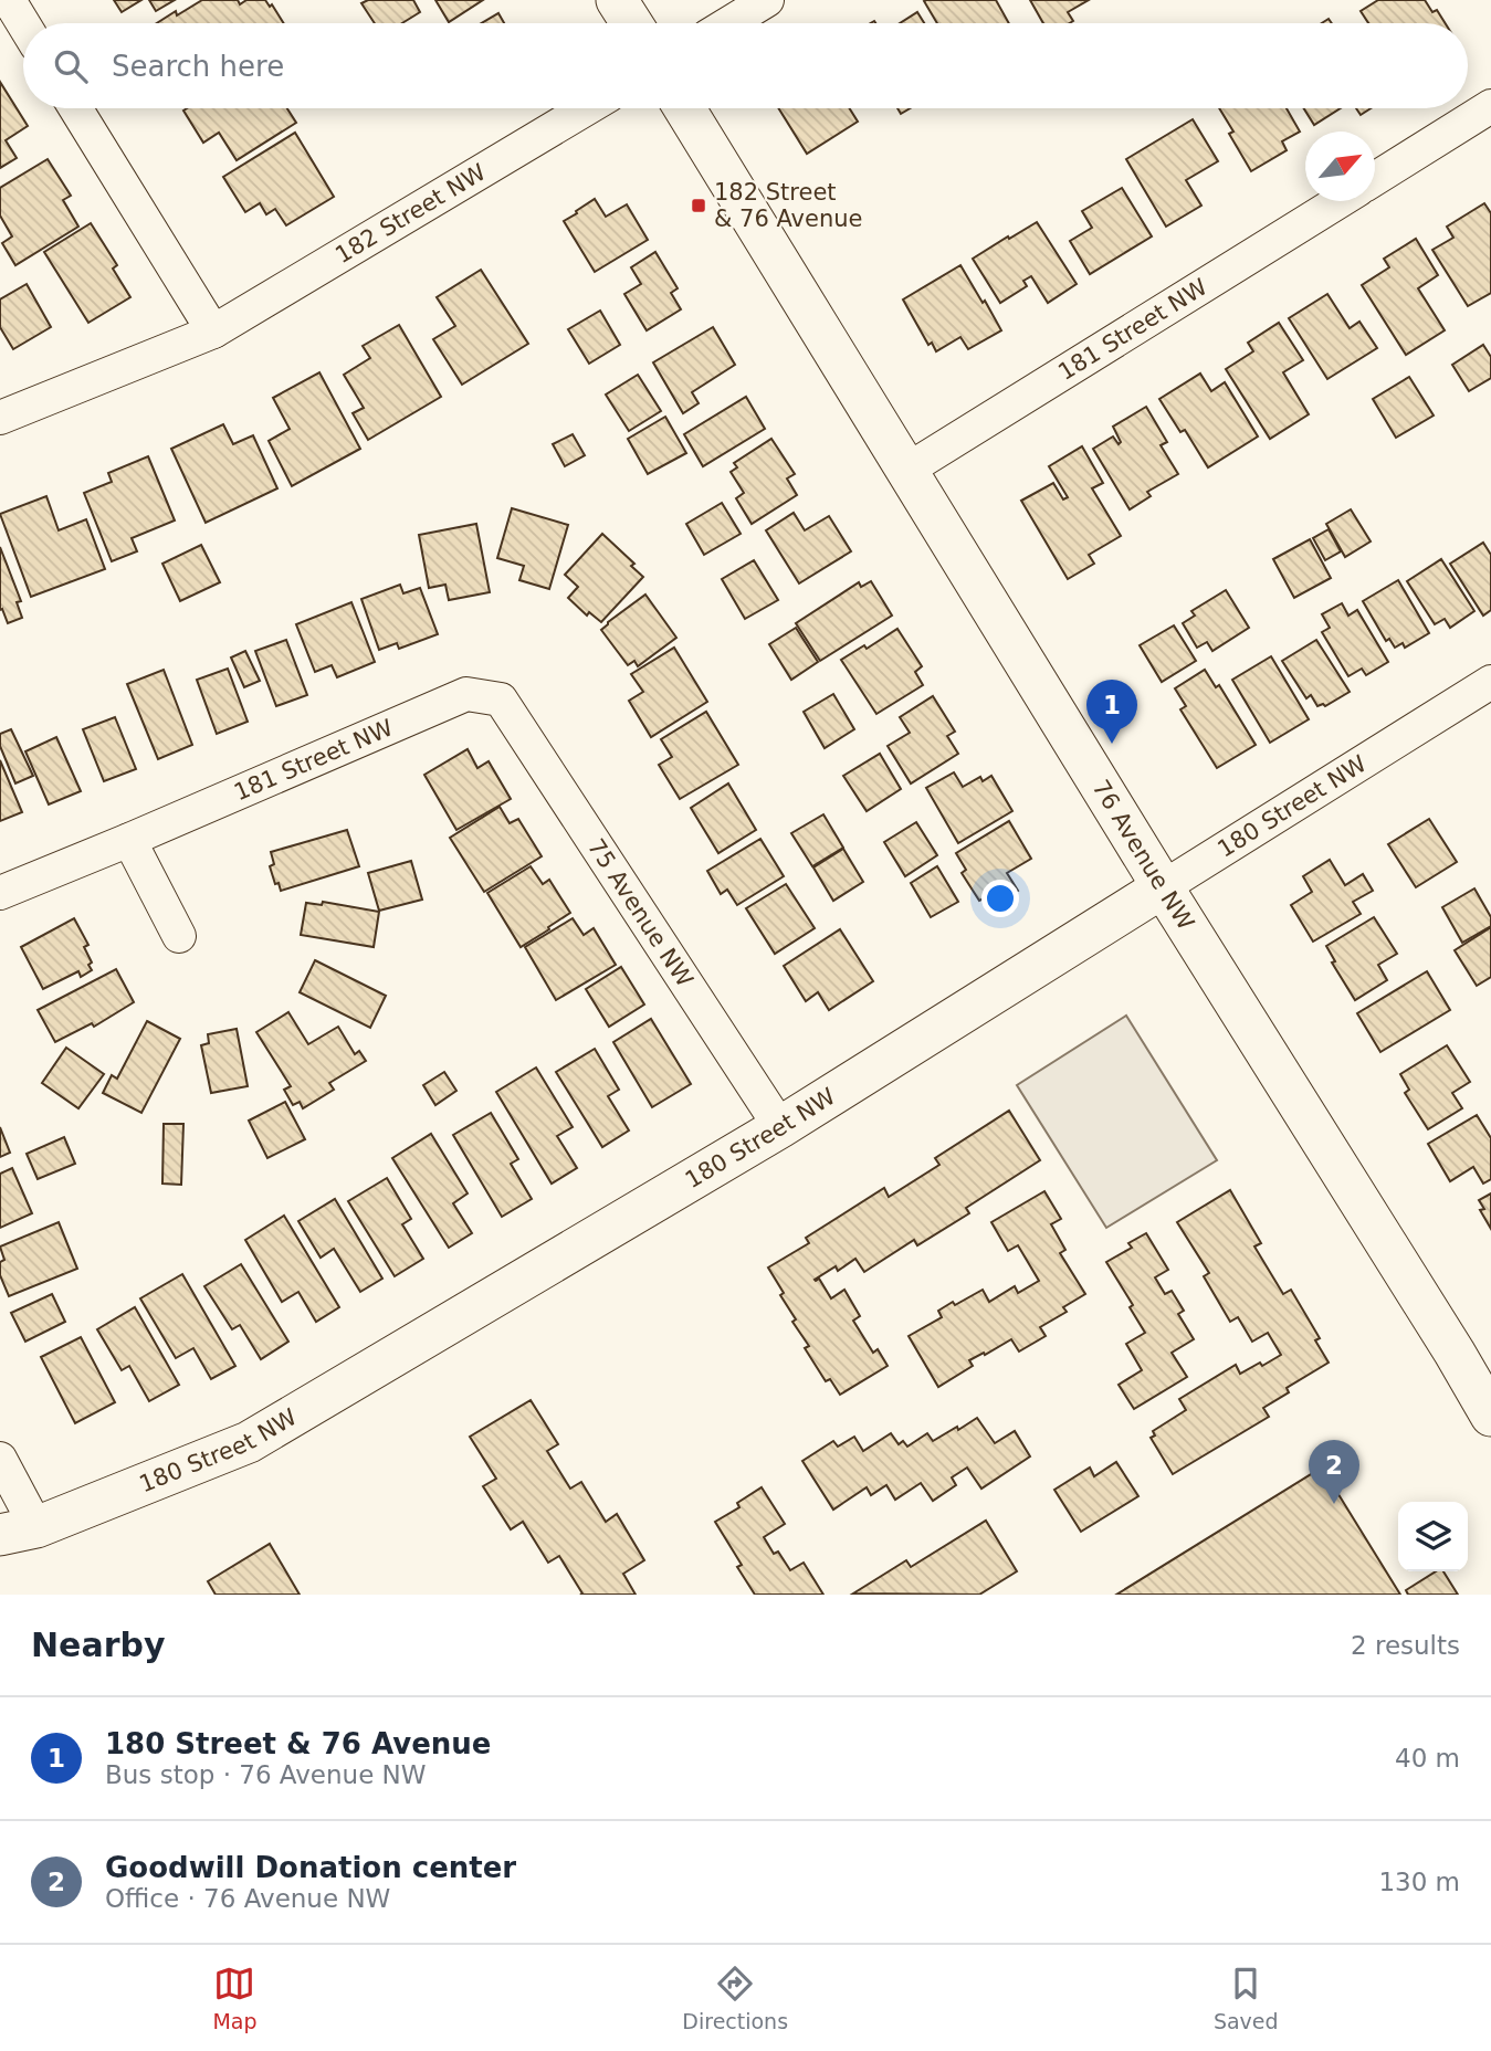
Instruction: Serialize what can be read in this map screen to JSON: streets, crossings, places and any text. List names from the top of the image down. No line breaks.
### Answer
{"streets":{"street":["182 Street NW","181 Street NW","180 Street NW","76 Avenue NW","75 Avenue NW"]},"crossings":[["181 Street NW","76 Avenue NW"],["181 Street NW","75 Avenue NW"],["180 Street NW","76 Avenue NW"],["180 Street NW","75 Avenue NW"]],"places":{"transit":["182 Street & 76 Avenue"]},"north":"top right","page":{"search":"Search here","pins":["1","2"],"heading":["Nearby","2 results"],"list":[{"mark":"1","name":"180 Street & 76 Avenue","note":"Bus stop · 76 Avenue NW","value":"40 m"},{"mark":"2","name":"Goodwill Donation center","note":"Office · 76 Avenue NW","value":"130 m"}],"nav":["Map","Directions","Saved"]}}
